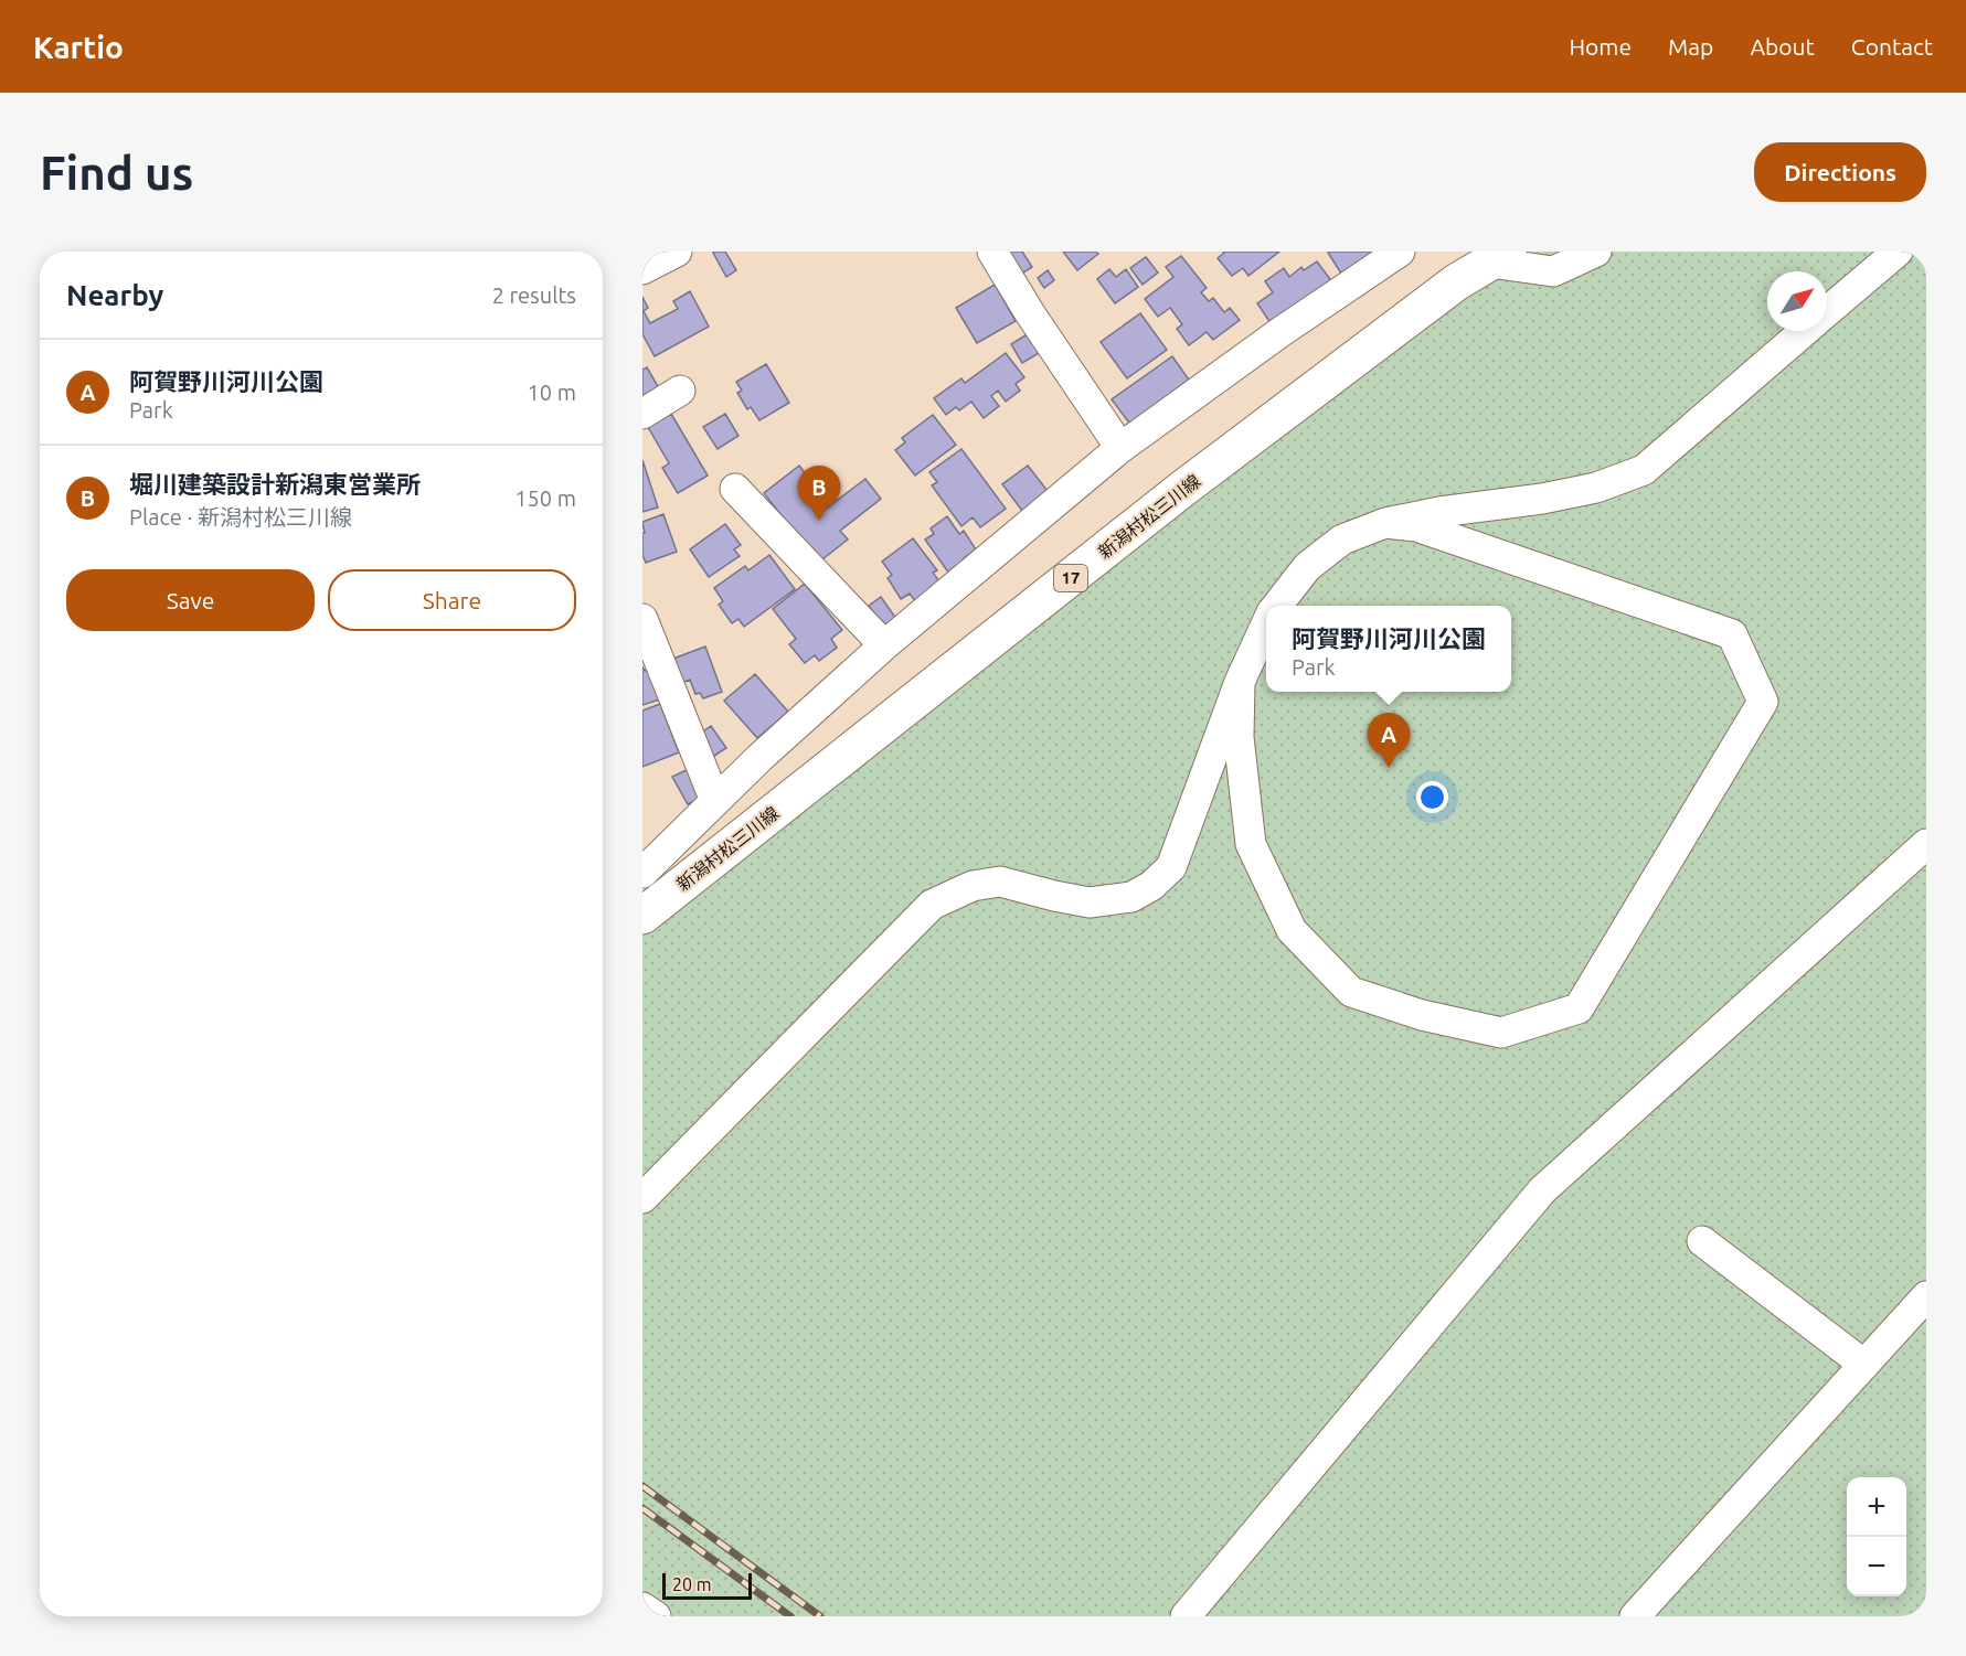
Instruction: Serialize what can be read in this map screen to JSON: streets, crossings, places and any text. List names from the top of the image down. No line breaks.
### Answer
{"streets":{"main road":["新潟村松三川線","17"]},"scale_bar":"20 m","north":"top right","page":{"header":"Kartio","nav":["Home","Map","About","Contact"],"buttons":["Directions",["Save","Share"]],"title":"Find us","heading":["Nearby","2 results"],"list":[{"mark":"A","name":"阿賀野川河川公園","note":"Park","value":"10 m"},{"mark":"B","name":"堀川建築設計新潟東営業所","note":"Place · 新潟村松三川線","value":"150 m"}],"pins":["B","A"],"popup":["阿賀野川河川公園","Park"],"map_buttons":["+","−"],"scale":"20 m"}}
